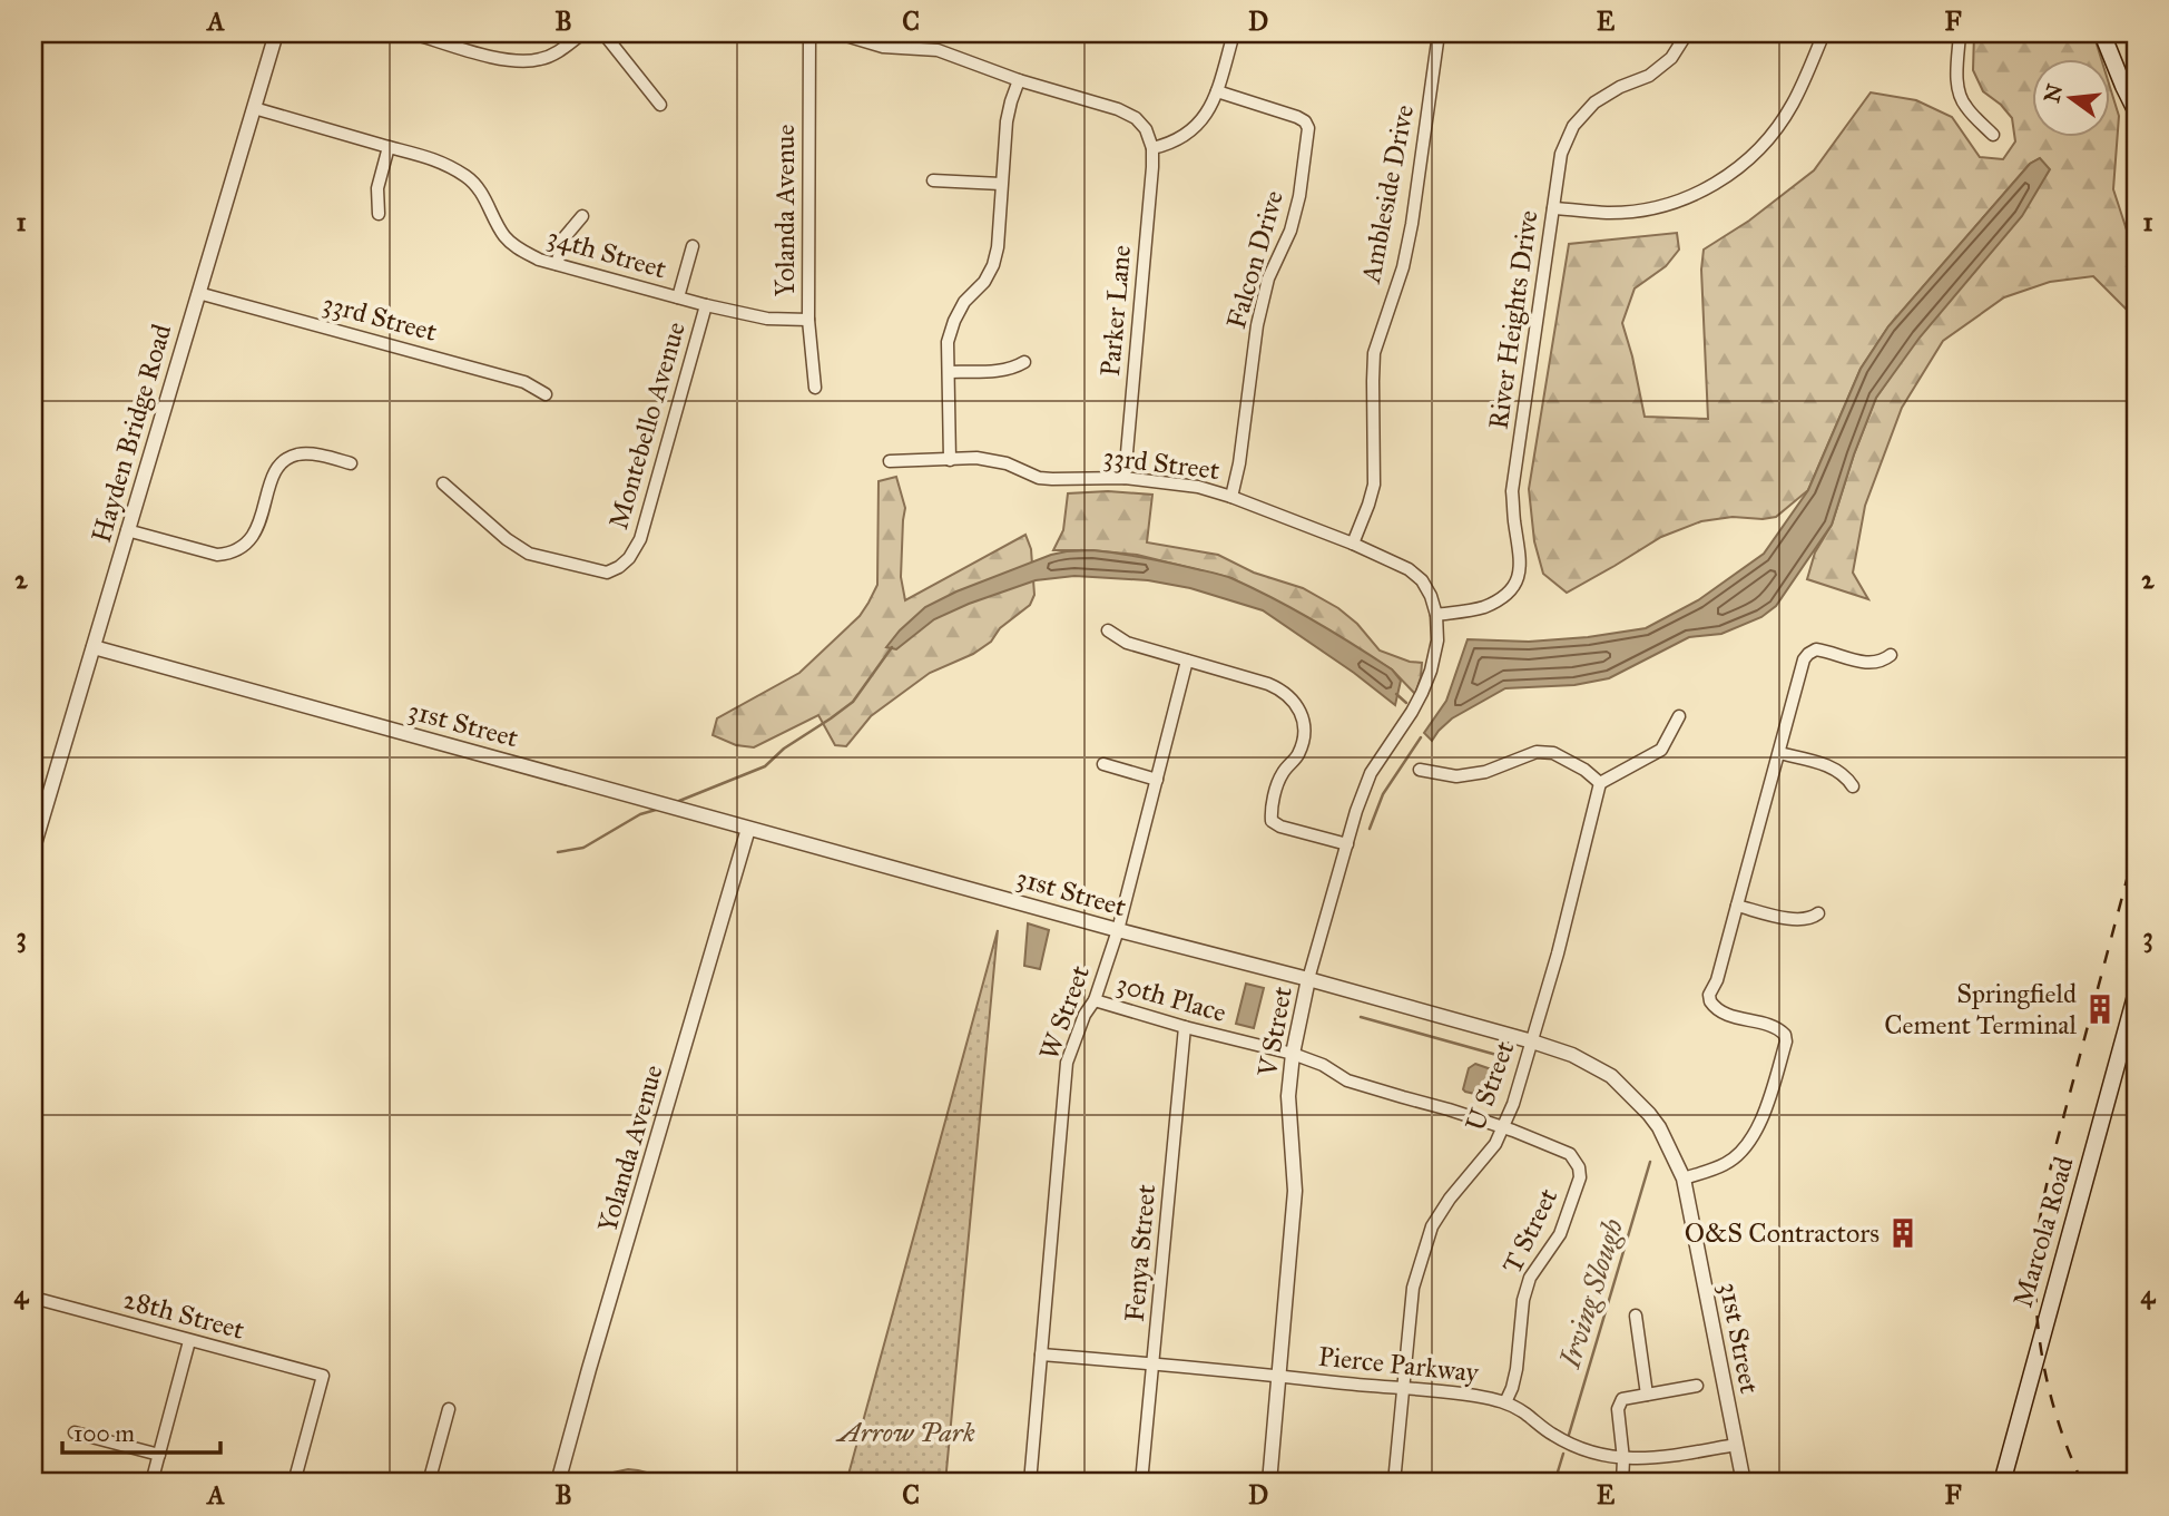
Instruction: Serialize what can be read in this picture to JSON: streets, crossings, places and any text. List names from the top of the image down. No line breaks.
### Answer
{"streets":{"main road":["Marcola Road"],"street":["Ambleside Drive","Yolanda Avenue","34th Street","Falcon Drive","Parker Lane","33rd Street","River Heights Drive","Montebello Avenue","Hayden Bridge Road","31st Street","30th Place","W Street","V Street","U Street","T Street","Fenya Street","28th Street","Pierce Parkway"]},"crossings":[["Ambleside Drive","33rd Street"],["Yolanda Avenue","34th Street"],["Yolanda Avenue","31st Street"],["34th Street","Montebello Avenue"],["34th Street","Hayden Bridge Road"],["Falcon Drive","33rd Street"],["Parker Lane","33rd Street"],["33rd Street","River Heights Drive"],["33rd Street","Hayden Bridge Road"],["33rd Street","V Street"],["River Heights Drive","V Street"],["Hayden Bridge Road","31st Street"],["31st Street","W Street"],["31st Street","V Street"],["31st Street","U Street"],["31st Street","Pierce Parkway"],["30th Place","W Street"],["30th Place","V Street"],["30th Place","U Street"],["30th Place","T Street"],["30th Place","Fenya Street"],["W Street","Pierce Parkway"],["V Street","Pierce Parkway"],["U Street","T Street"],["U Street","Pierce Parkway"],["T Street","Pierce Parkway"],["Fenya Street","Pierce Parkway"]],"water":["Irving Slough"],"parks":["Arrow Park"],"places":{"building":["Springfield Cement Terminal","O&S Contractors"]},"scale_bar":"100 m","north":"left","grid":{"columns":["A","B","C","D","E","F"],"rows":["1","2","3","4"]}}
